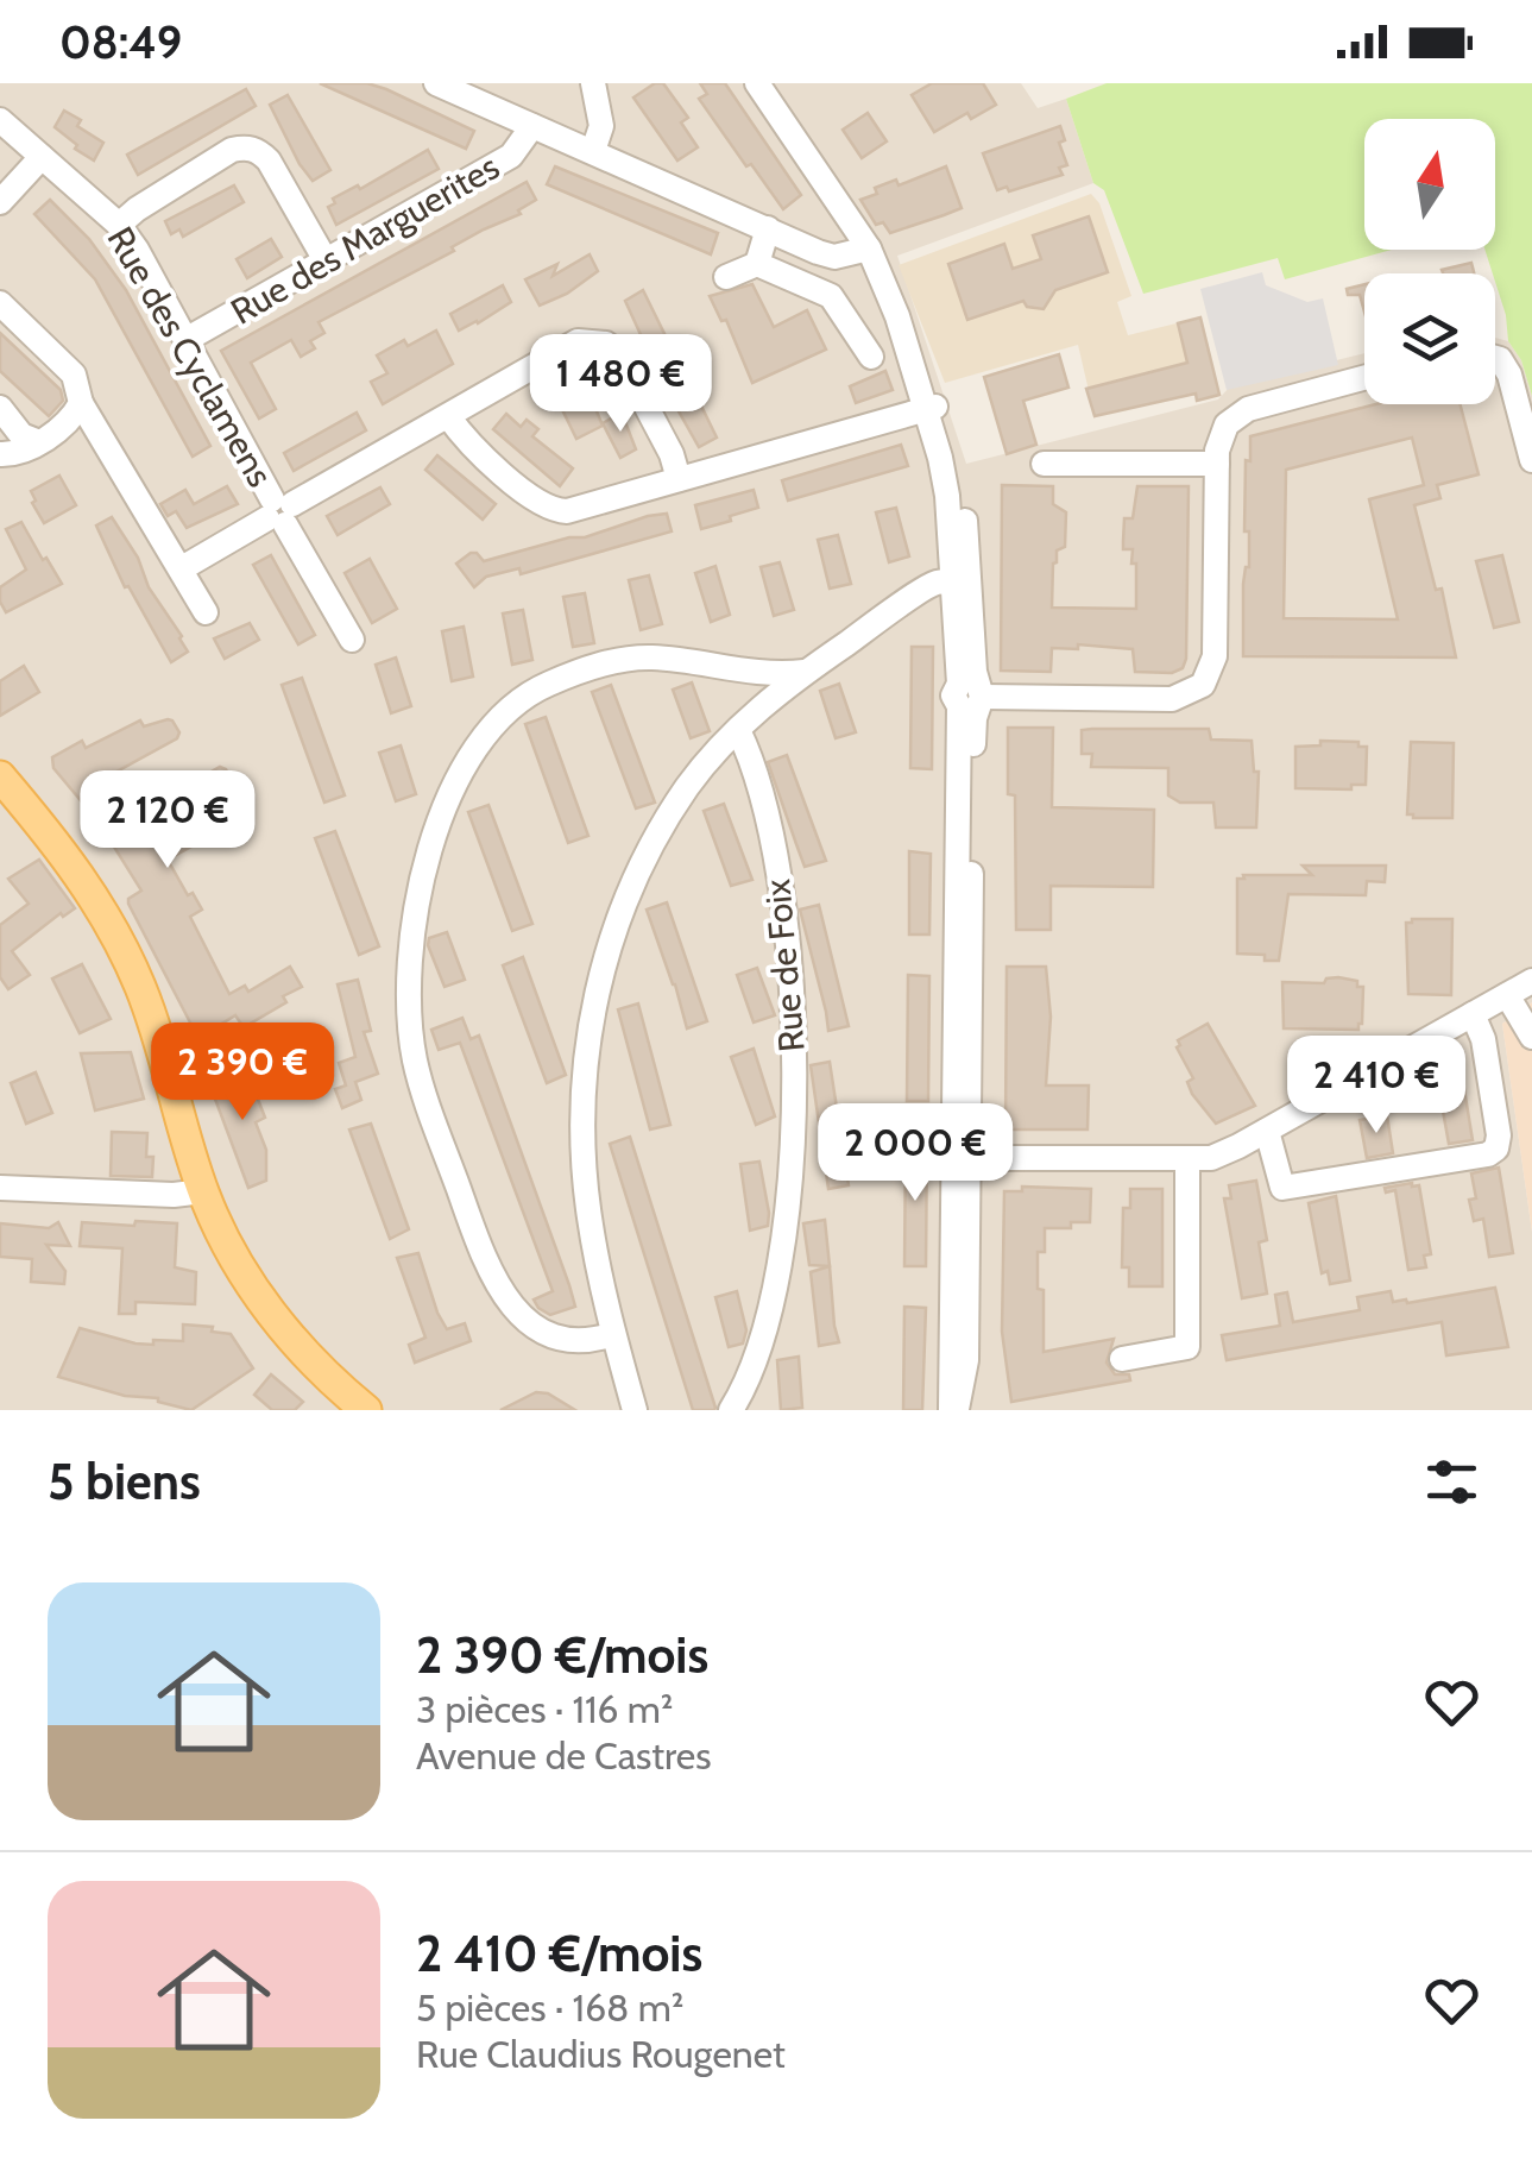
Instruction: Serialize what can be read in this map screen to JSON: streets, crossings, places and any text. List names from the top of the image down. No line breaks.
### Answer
{"streets":{"street":["Rue des Marguerites","Rue des Cyclamens","Rue de Foix"]},"crossings":[["Rue des Marguerites","Rue des Cyclamens"]],"north":"top","page":{"status":"08:49","price":["1 480 €","2 120 €","2 390 €","2 410 €","2 000 €"],"heading":"5 biens","list":[{"name":"2 390 €/mois","note":"3 pièces · 116 m² · Avenue de Castres"},{"name":"2 410 €/mois","note":"5 pièces · 168 m² · Rue Claudius Rougenet"}]}}
